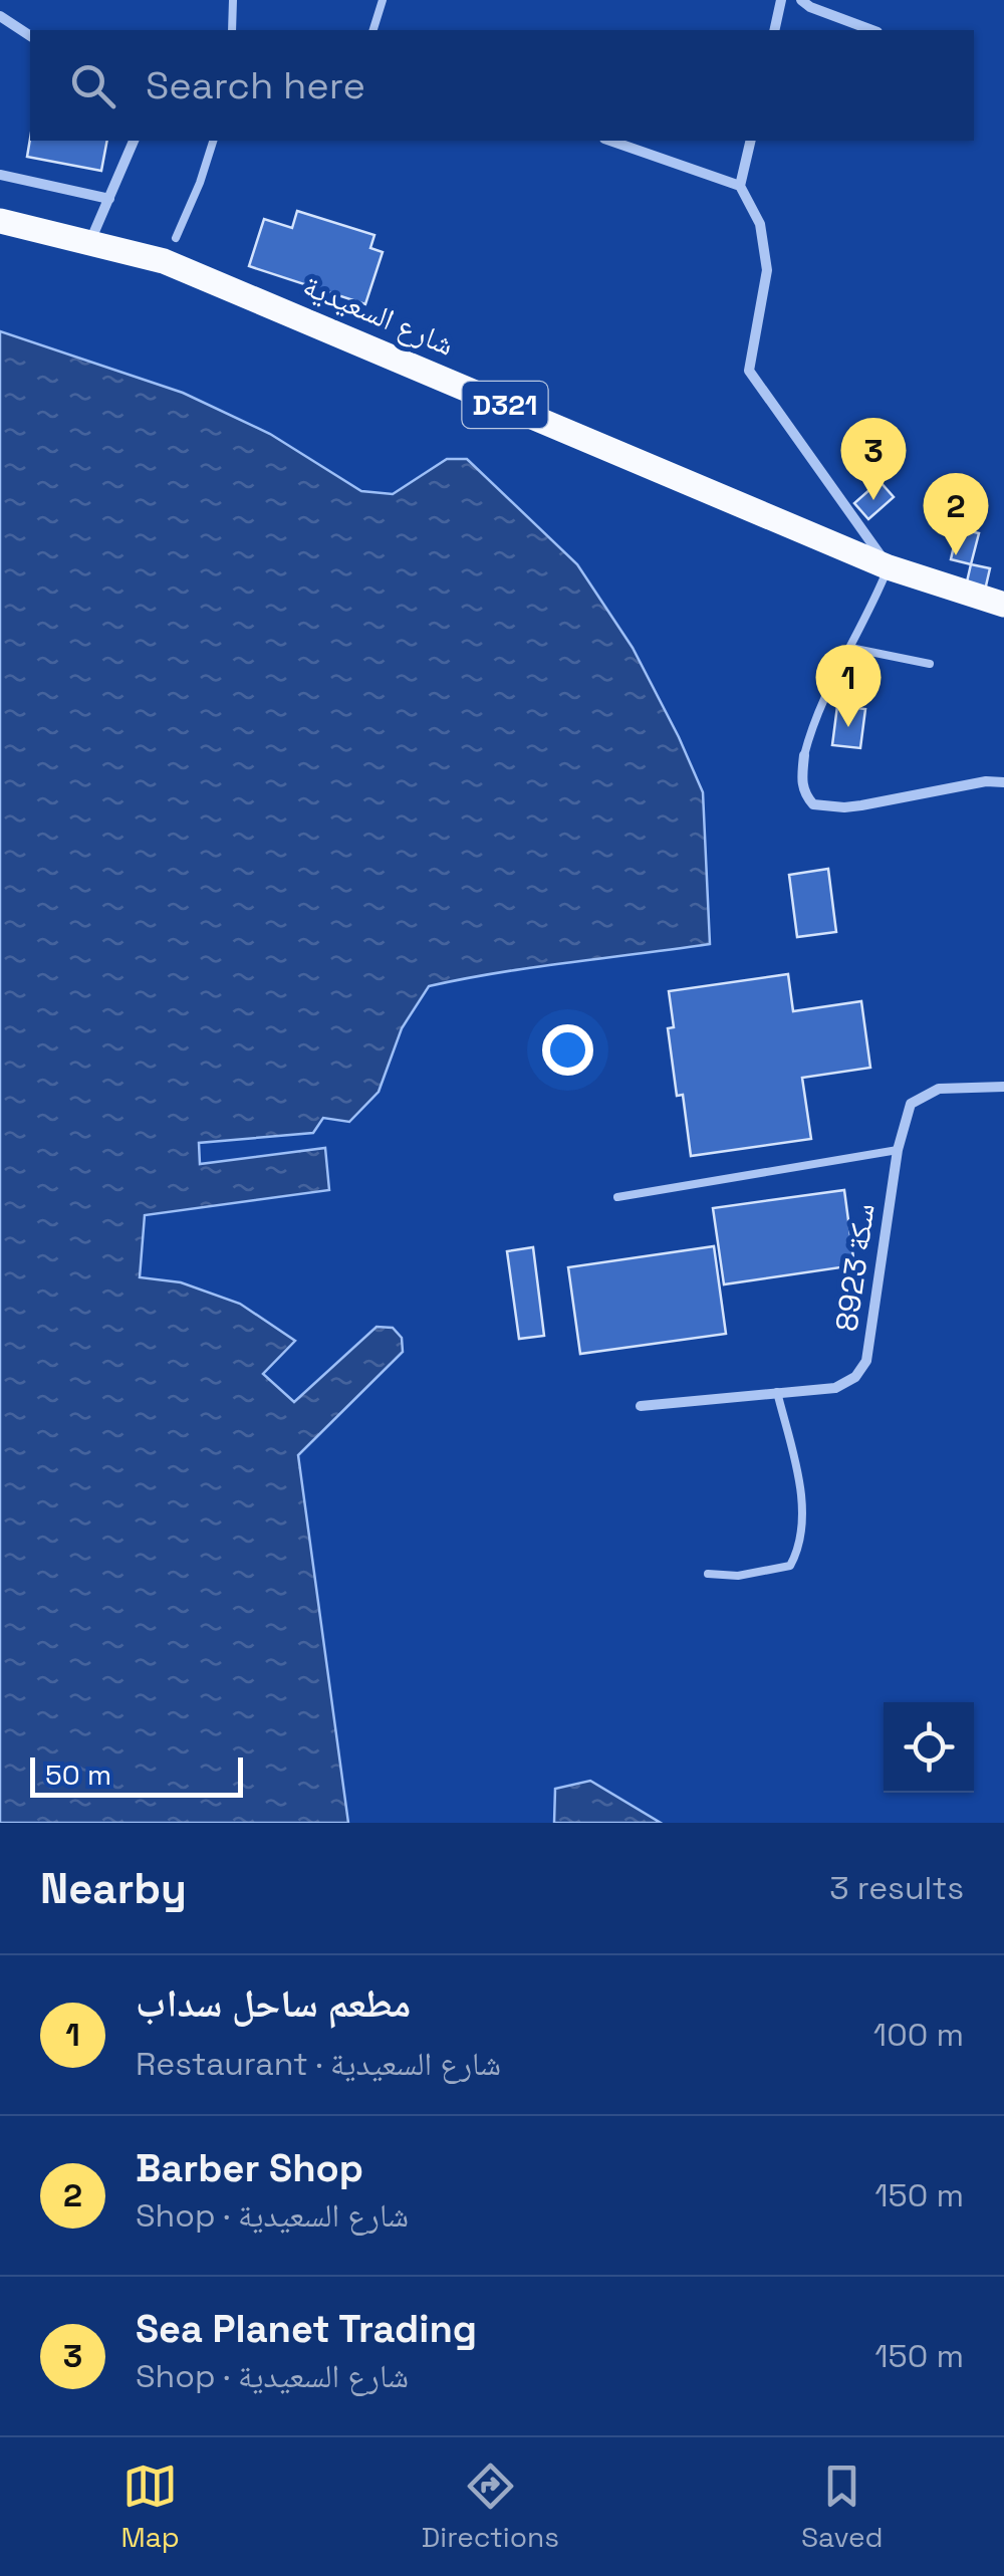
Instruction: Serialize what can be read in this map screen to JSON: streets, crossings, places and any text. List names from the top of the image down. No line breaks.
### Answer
{"streets":{"main road":["شارع السعيدية","D321"],"street":["سكة 8923"]},"scale_bar":"50 m","page":{"search":"Search here","pins":["3","2","1"],"scale":"50 m","heading":["Nearby","3 results"],"list":[{"mark":"1","name":"مطعم ساحل سداب","note":"Restaurant · شارع السعيدية","value":"100 m"},{"mark":"2","name":"Barber Shop","note":"Shop · شارع السعيدية","value":"150 m"},{"mark":"3","name":"Sea Planet Trading","note":"Shop · شارع السعيدية","value":"150 m"}],"nav":["Map","Directions","Saved"]}}
